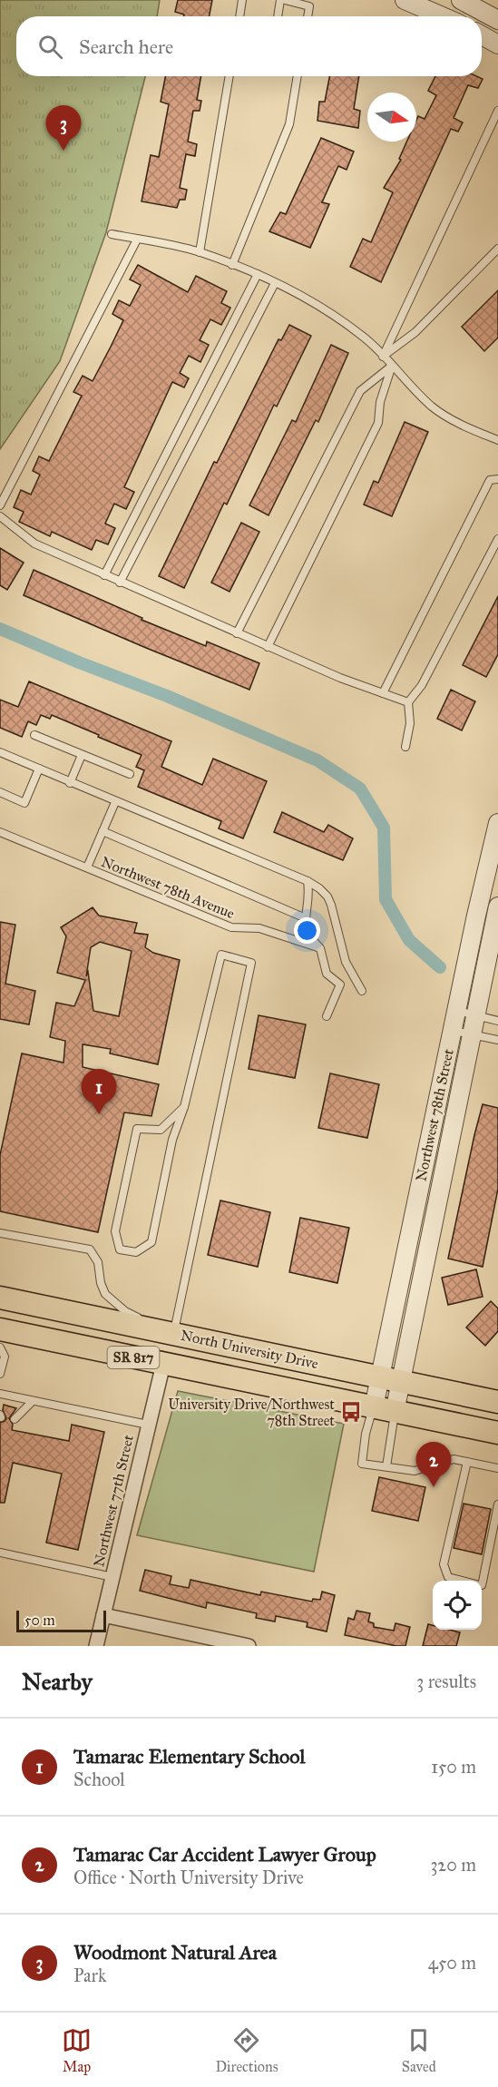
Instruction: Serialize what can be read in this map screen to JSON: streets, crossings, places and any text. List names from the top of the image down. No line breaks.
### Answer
{"streets":{"main road":["North University Drive","SR 817"],"street":["Northwest 78th Street","Northwest 77th Street"],"lane":["Northwest 78th Avenue"]},"crossings":[["Northwest 78th Street","North University Drive"],["North University Drive","Northwest 77th Street"]],"places":{"bus stop":["University Drive/Northwest 78th Street"]},"scale_bar":"50 m","north":"right","page":{"search":"Search here","pins":["3","1","2"],"scale":"50 m","heading":["Nearby","3 results"],"list":[{"mark":"1","name":"Tamarac Elementary School","note":"School","value":"150 m"},{"mark":"2","name":"Tamarac Car Accident Lawyer Group","note":"Office · North University Drive","value":"320 m"},{"mark":"3","name":"Woodmont Natural Area","note":"Park","value":"450 m"}],"nav":["Map","Directions","Saved"]}}
